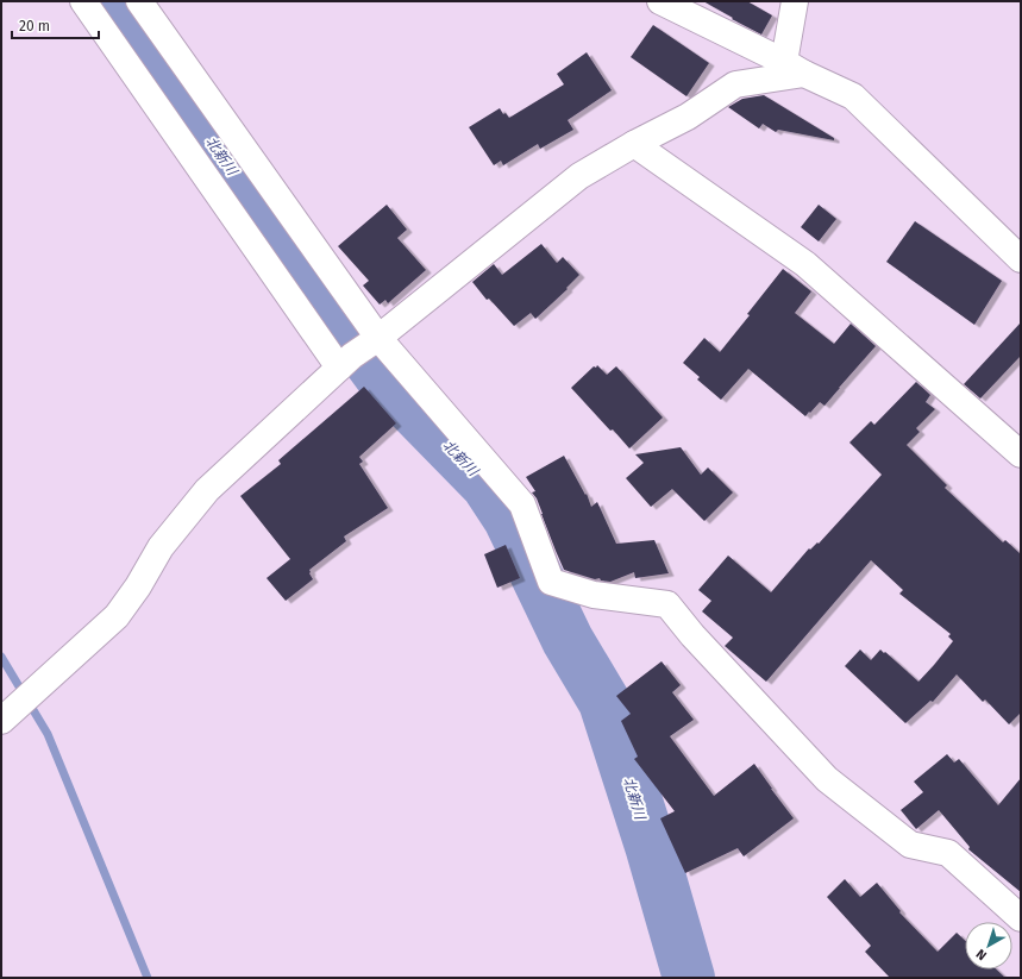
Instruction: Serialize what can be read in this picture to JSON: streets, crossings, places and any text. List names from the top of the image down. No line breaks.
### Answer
{"water":["北新川"],"scale_bar":"20 m","north":"bottom left"}
